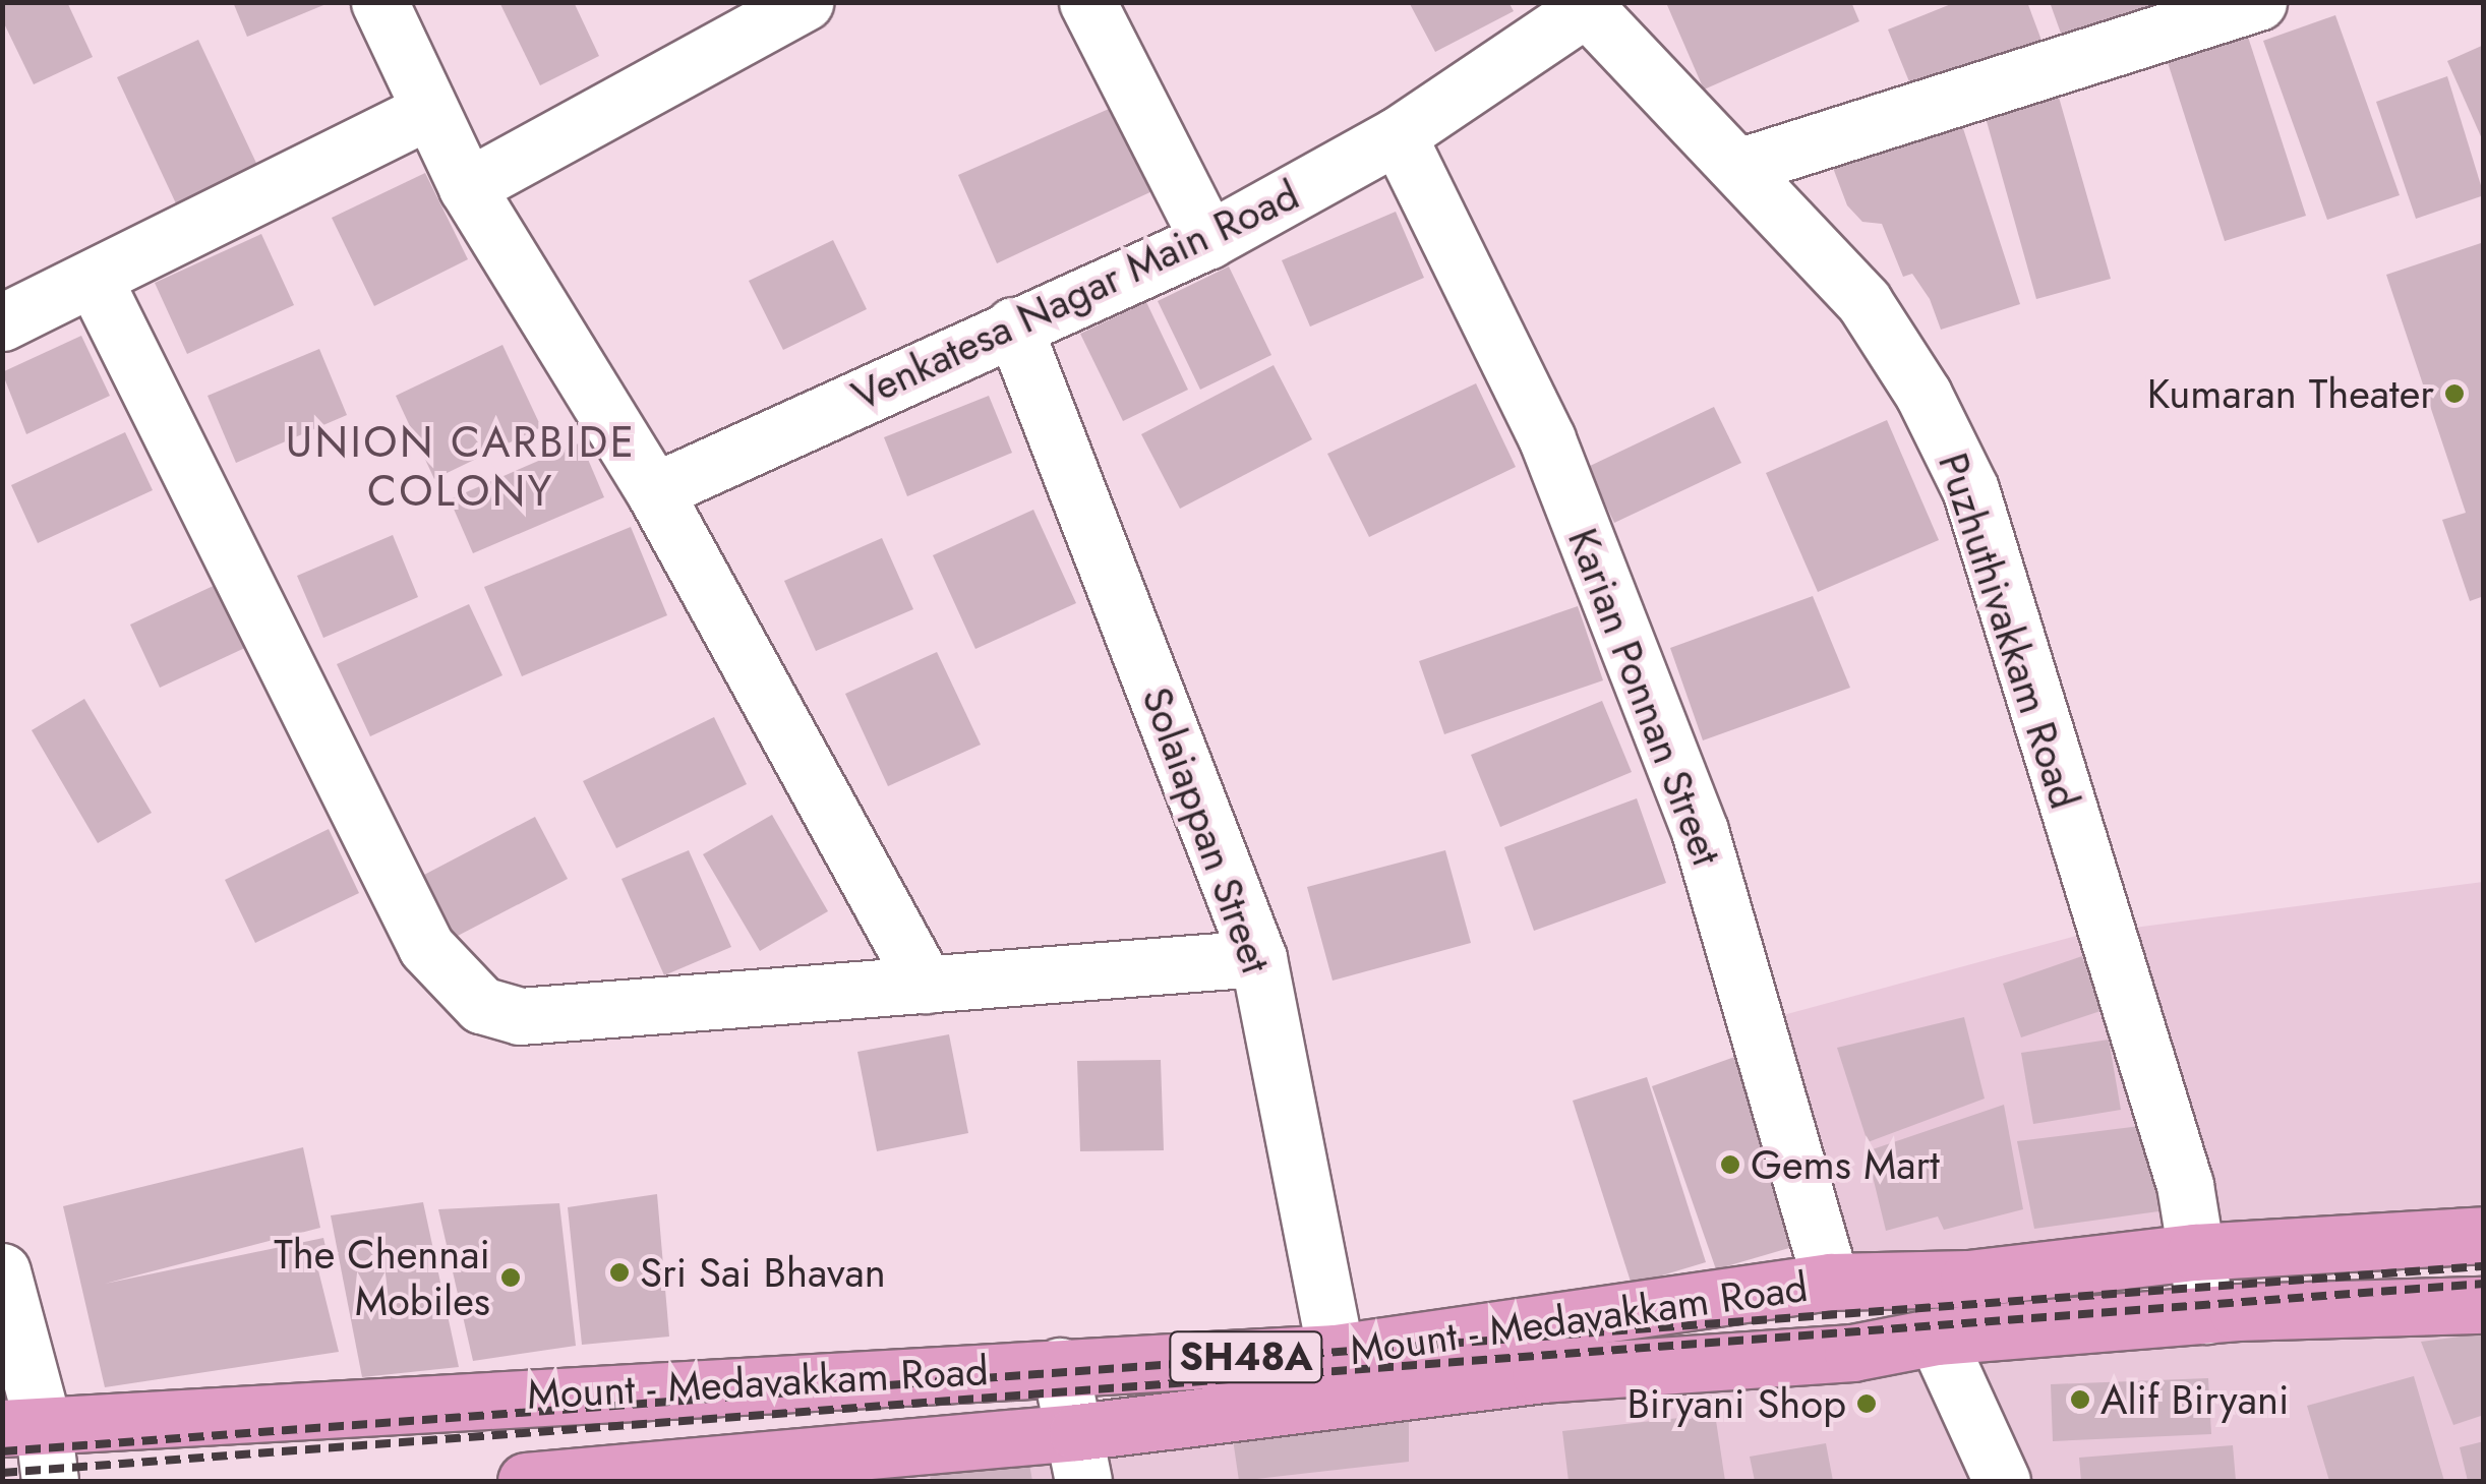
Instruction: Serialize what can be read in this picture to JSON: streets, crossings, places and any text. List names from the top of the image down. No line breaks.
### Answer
{"streets":{"main road":["Mount - Medavakkam Road","SH48A"],"street":["Venkatesa Nagar Main Road","Puzhuthivakkam Road","Karian Ponnan Street","Solaiappan Street"]},"crossings":[["Venkatesa Nagar Main Road","Puzhuthivakkam Road"],["Venkatesa Nagar Main Road","Karian Ponnan Street"],["Venkatesa Nagar Main Road","Solaiappan Street"],["Puzhuthivakkam Road","Mount - Medavakkam Road"],["Karian Ponnan Street","Mount - Medavakkam Road"],["Solaiappan Street","Mount - Medavakkam Road"]],"districts":["UNION CARBIDE COLONY"],"places":["Kumaran Theater","Gems Mart","Sri Sai Bhavan","The Chennai Mobiles","Alif Biryani","Biryani Shop"]}
